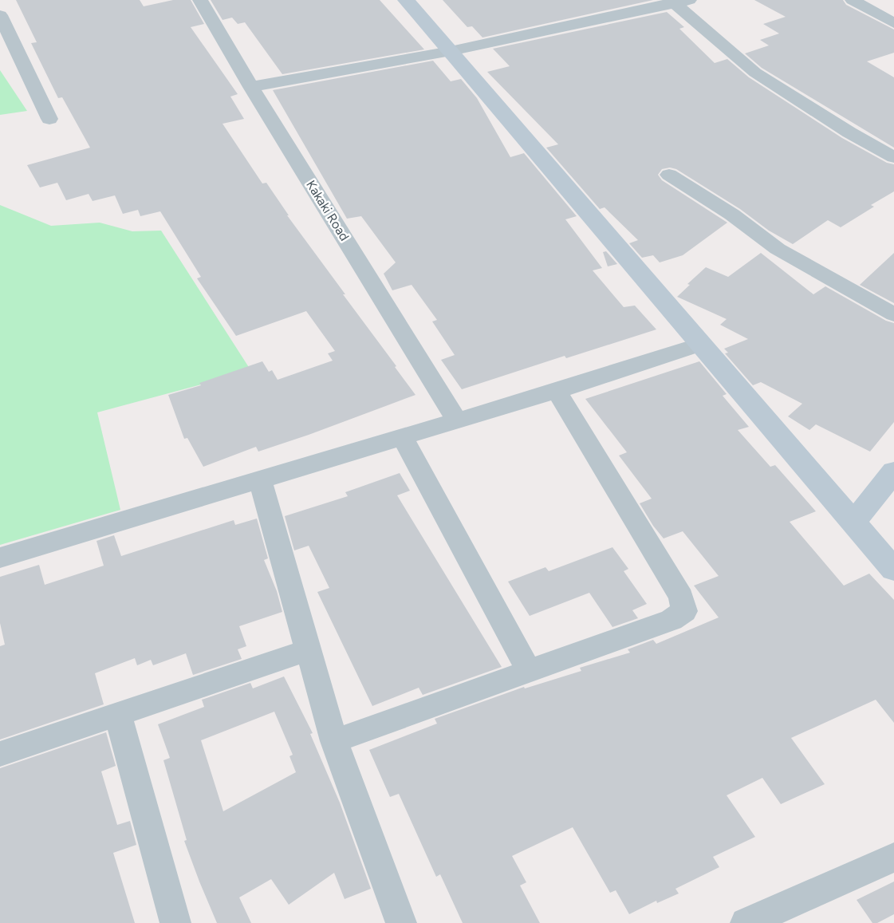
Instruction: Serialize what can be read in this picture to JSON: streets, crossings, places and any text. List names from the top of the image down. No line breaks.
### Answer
{"streets":{"street":["Kakaki Road"]}}
